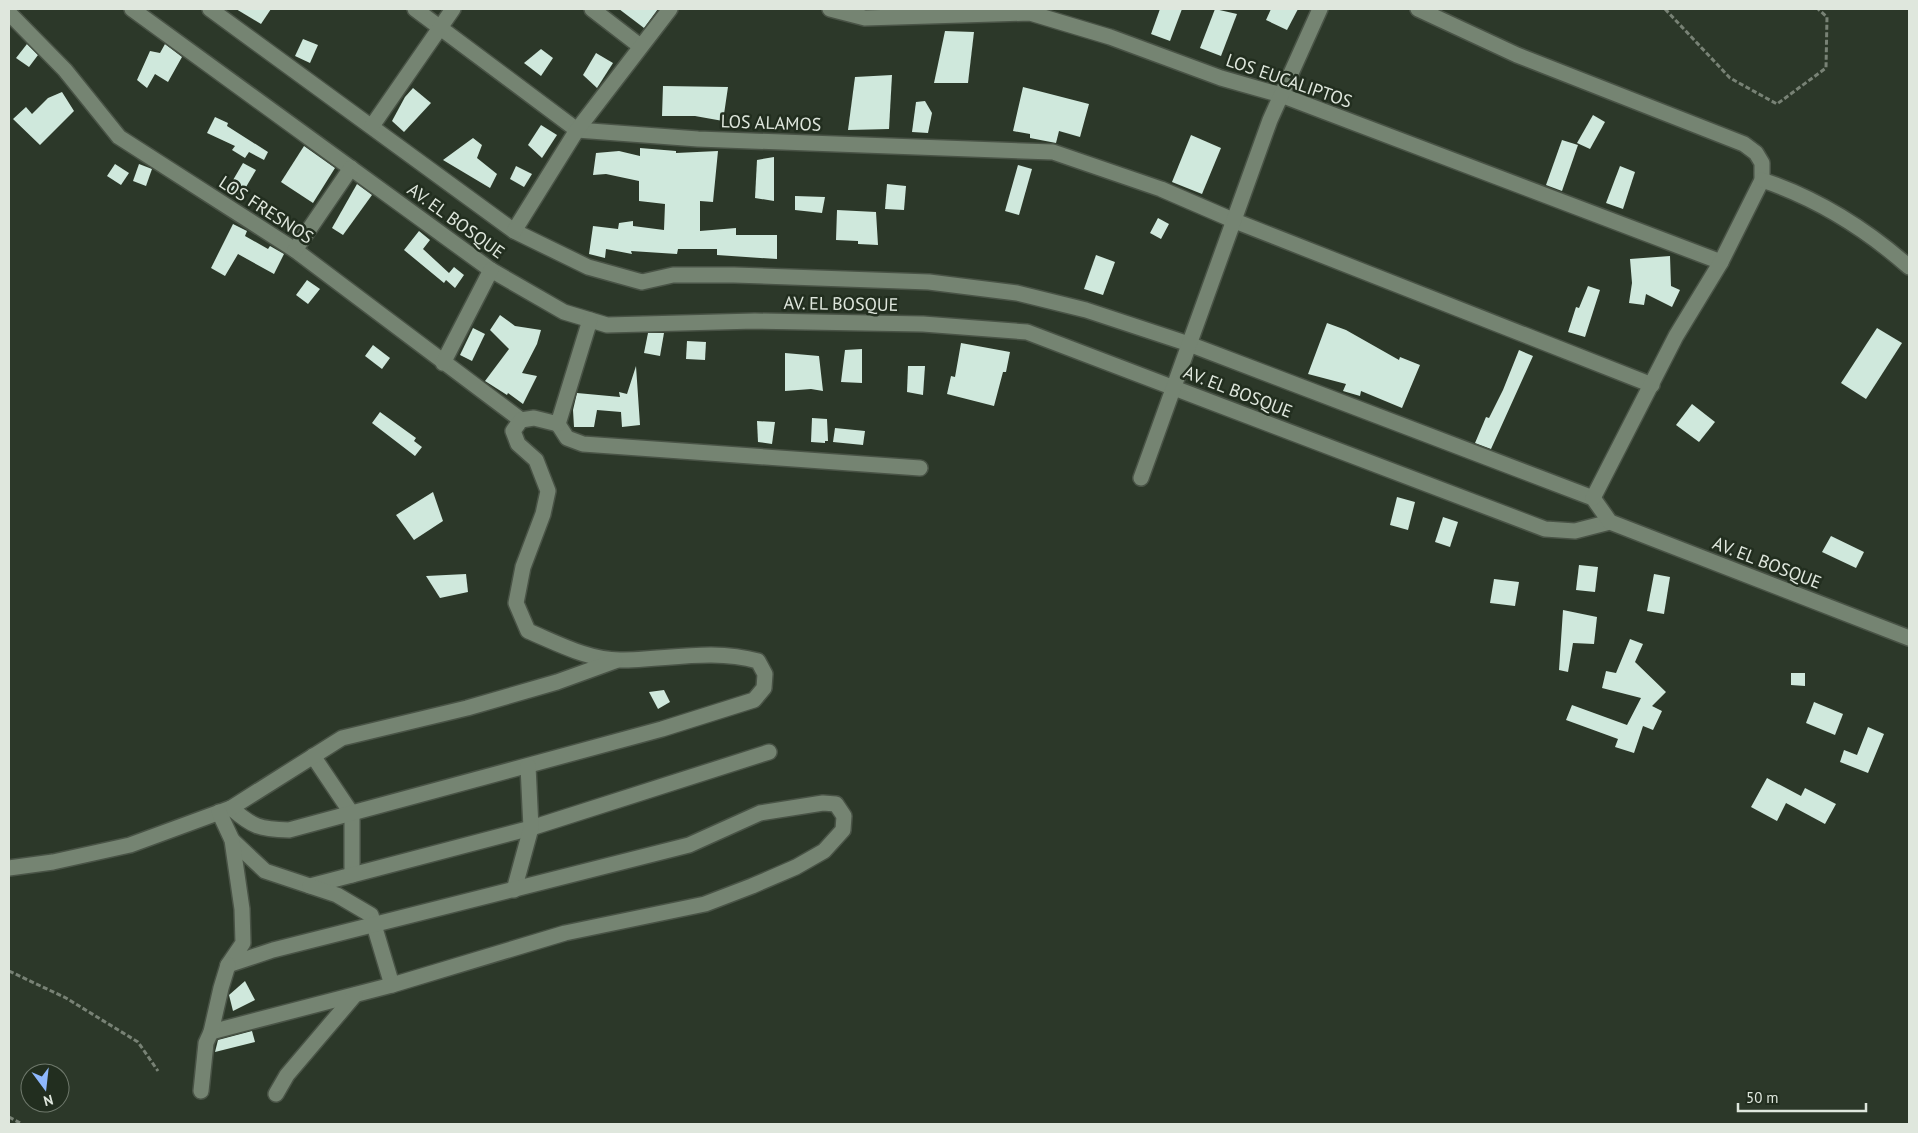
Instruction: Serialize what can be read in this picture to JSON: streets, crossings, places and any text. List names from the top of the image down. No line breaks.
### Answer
{"streets":{"street":["LOS EUCALIPTOS","LOS ALAMOS","LOS FRESNOS","AV. EL BOSQUE"]},"scale_bar":"50 m","north":"bottom"}
